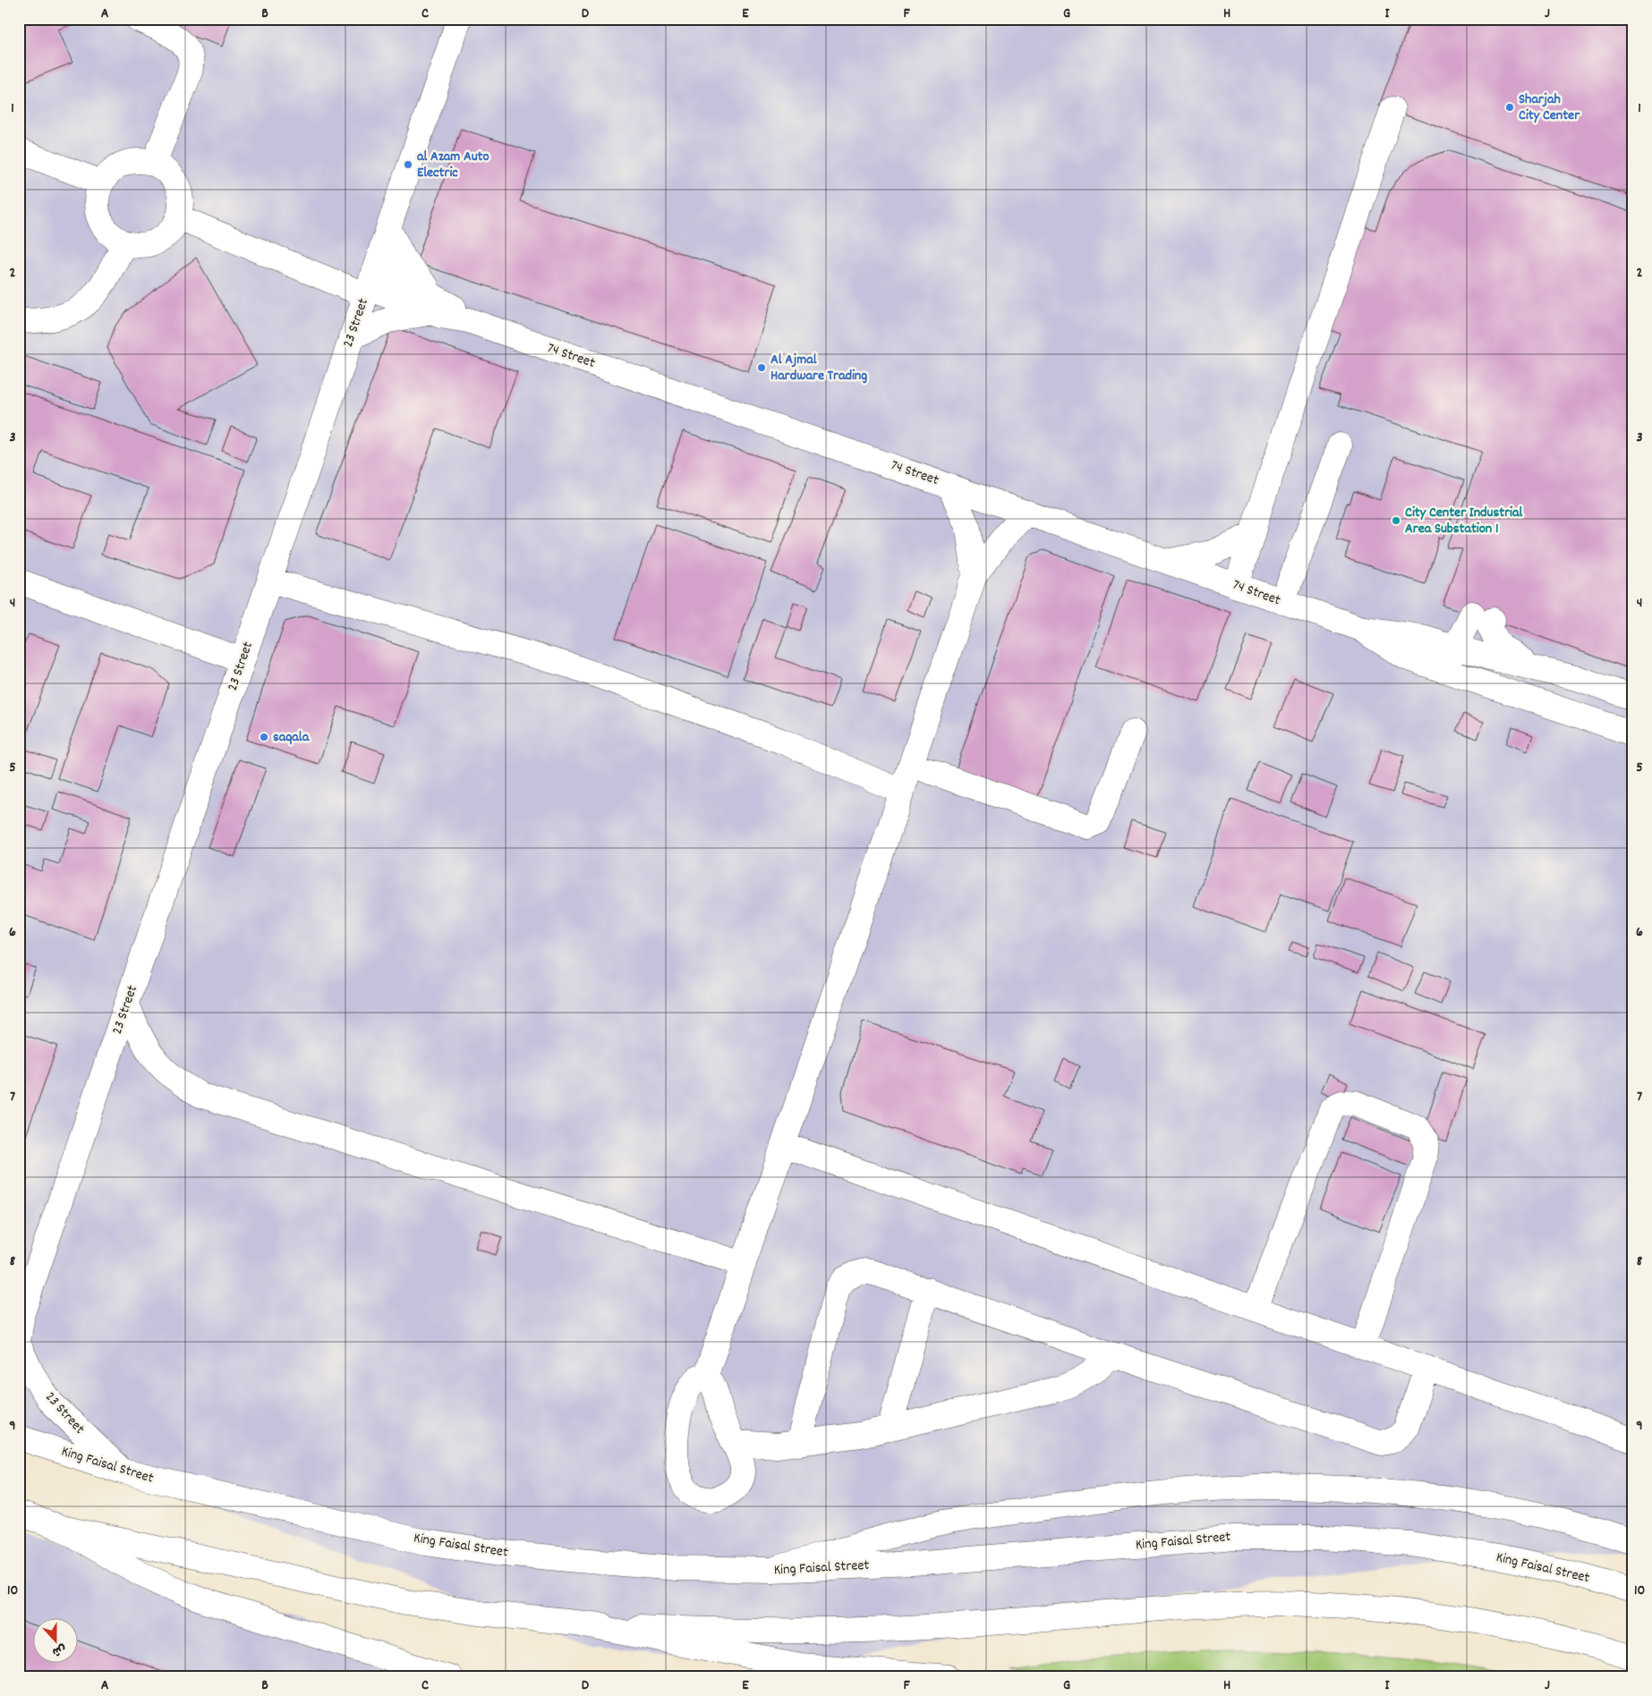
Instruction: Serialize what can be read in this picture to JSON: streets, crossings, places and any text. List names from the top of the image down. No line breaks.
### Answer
{"streets":{"main road":["23 Street","74 Street","King Faisal Street"]},"crossings":[["23 Street","74 Street"],["23 Street","King Faisal Street"]],"places":["Sharjah City Center","al Azam Auto Electric","Al Ajmal Hardware Trading","City Center Industrial Area Substation 1","saqala"],"north":"bottom","grid":{"columns":["A","B","C","D","E","F","G","H","I","J"],"rows":["1","2","3","4","5","6","7","8","9","10"]}}
